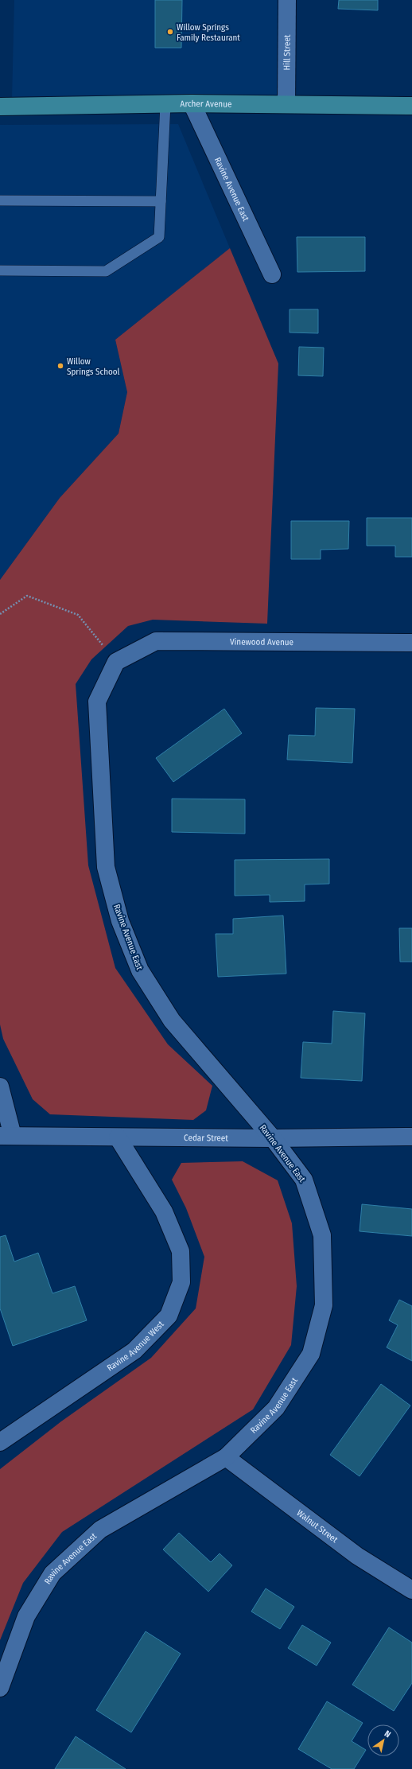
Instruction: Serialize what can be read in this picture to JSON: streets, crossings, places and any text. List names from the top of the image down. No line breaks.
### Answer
{"streets":{"main road":["Archer Avenue"],"street":["Hill Street","Ravine Avenue East","Vinewood Avenue","Cedar Street","Ravine Avenue West","Walnut Street"]},"crossings":[["Hill Street","Archer Avenue"],["Archer Avenue","Ravine Avenue East"],["Ravine Avenue East","Vinewood Avenue"],["Ravine Avenue East","Cedar Street"],["Ravine Avenue East","Walnut Street"],["Cedar Street","Ravine Avenue West"]],"places":["Willow Springs Family Restaurant","Willow Springs School"],"north":"top right"}
